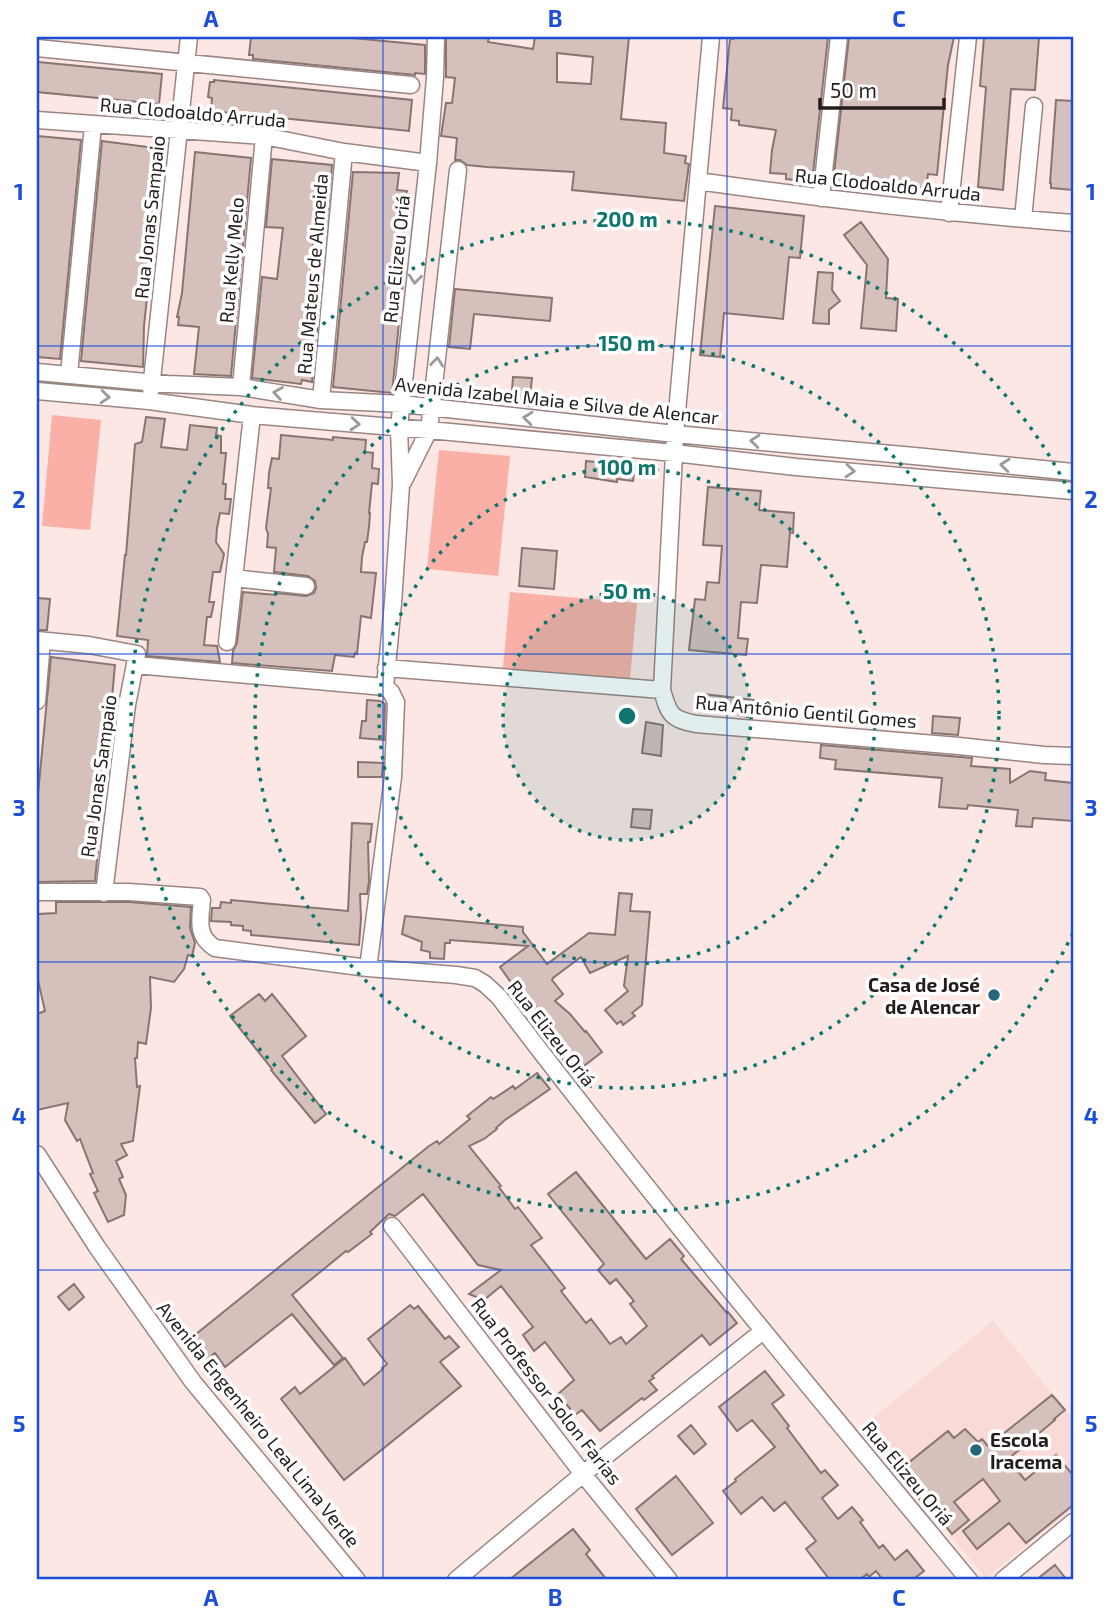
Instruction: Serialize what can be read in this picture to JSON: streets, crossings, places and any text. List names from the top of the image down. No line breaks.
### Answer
{"streets":{"street":["Rua Clodoaldo Arruda","Rua Jonas Sampaio","Rua Elizeu Oriá","Rua Kelly Melo","Rua Mateus de Almeida","Avenida Izabel Maia e Silva de Alencar","Rua Antônio Gentil Gomes","Rua Professor Solon Farias","Avenida Engenheiro Leal Lima Verde"]},"crossings":[["Rua Clodoaldo Arruda","Rua Jonas Sampaio"],["Rua Clodoaldo Arruda","Rua Elizeu Oriá"],["Rua Clodoaldo Arruda","Rua Kelly Melo"],["Rua Clodoaldo Arruda","Rua Mateus de Almeida"],["Rua Jonas Sampaio","Avenida Izabel Maia e Silva de Alencar"],["Rua Elizeu Oriá","Avenida Izabel Maia e Silva de Alencar"],["Rua Kelly Melo","Avenida Izabel Maia e Silva de Alencar"],["Rua Mateus de Almeida","Avenida Izabel Maia e Silva de Alencar"]],"places":["Casa de José de Alencar","Escola Iracema"],"scale_bar":"50 m","grid":{"columns":["A","B","C"],"rows":["1","2","3","4","5"]},"rings":["200 m","150 m","100 m","50 m"]}
